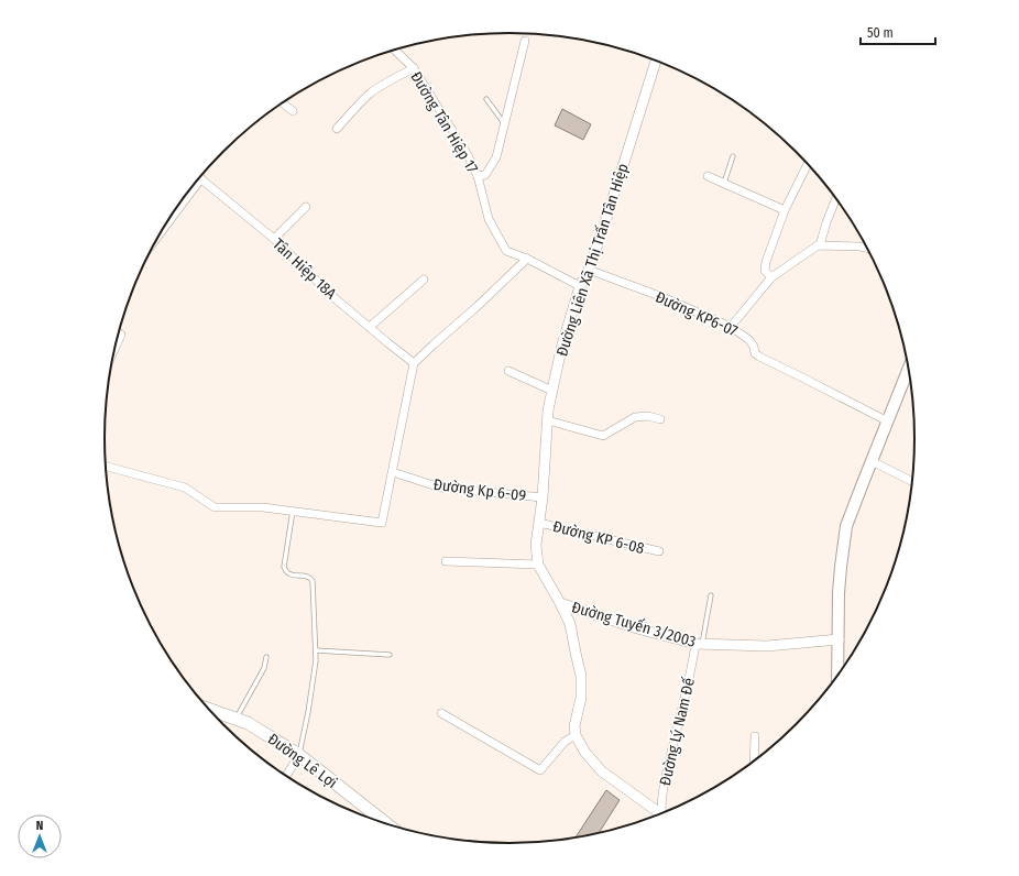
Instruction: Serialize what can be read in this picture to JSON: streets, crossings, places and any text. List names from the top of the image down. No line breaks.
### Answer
{"streets":{"main road":["Đường Lê Lợi"],"street":["Đường Tân Hiệp 17","Đường Liên Xã Thị Trấn Tân Hiệp","Tân Hiệp 18A","Đường KP6-07","Đường Kp 6-09","Đường KP 6-08","Đường Tuyến 3/2003","Đường Lý Nam Đế"]},"crossings":[["Đường Tân Hiệp 17","Đường Liên Xã Thị Trấn Tân Hiệp"],["Đường Liên Xã Thị Trấn Tân Hiệp","Đường KP6-07"],["Đường Liên Xã Thị Trấn Tân Hiệp","Đường Kp 6-09"],["Đường Liên Xã Thị Trấn Tân Hiệp","Đường KP 6-08"],["Đường Liên Xã Thị Trấn Tân Hiệp","Đường Tuyến 3/2003"],["Đường Tuyến 3/2003","Đường Lý Nam Đế"]],"scale_bar":"50 m","north":"top"}
